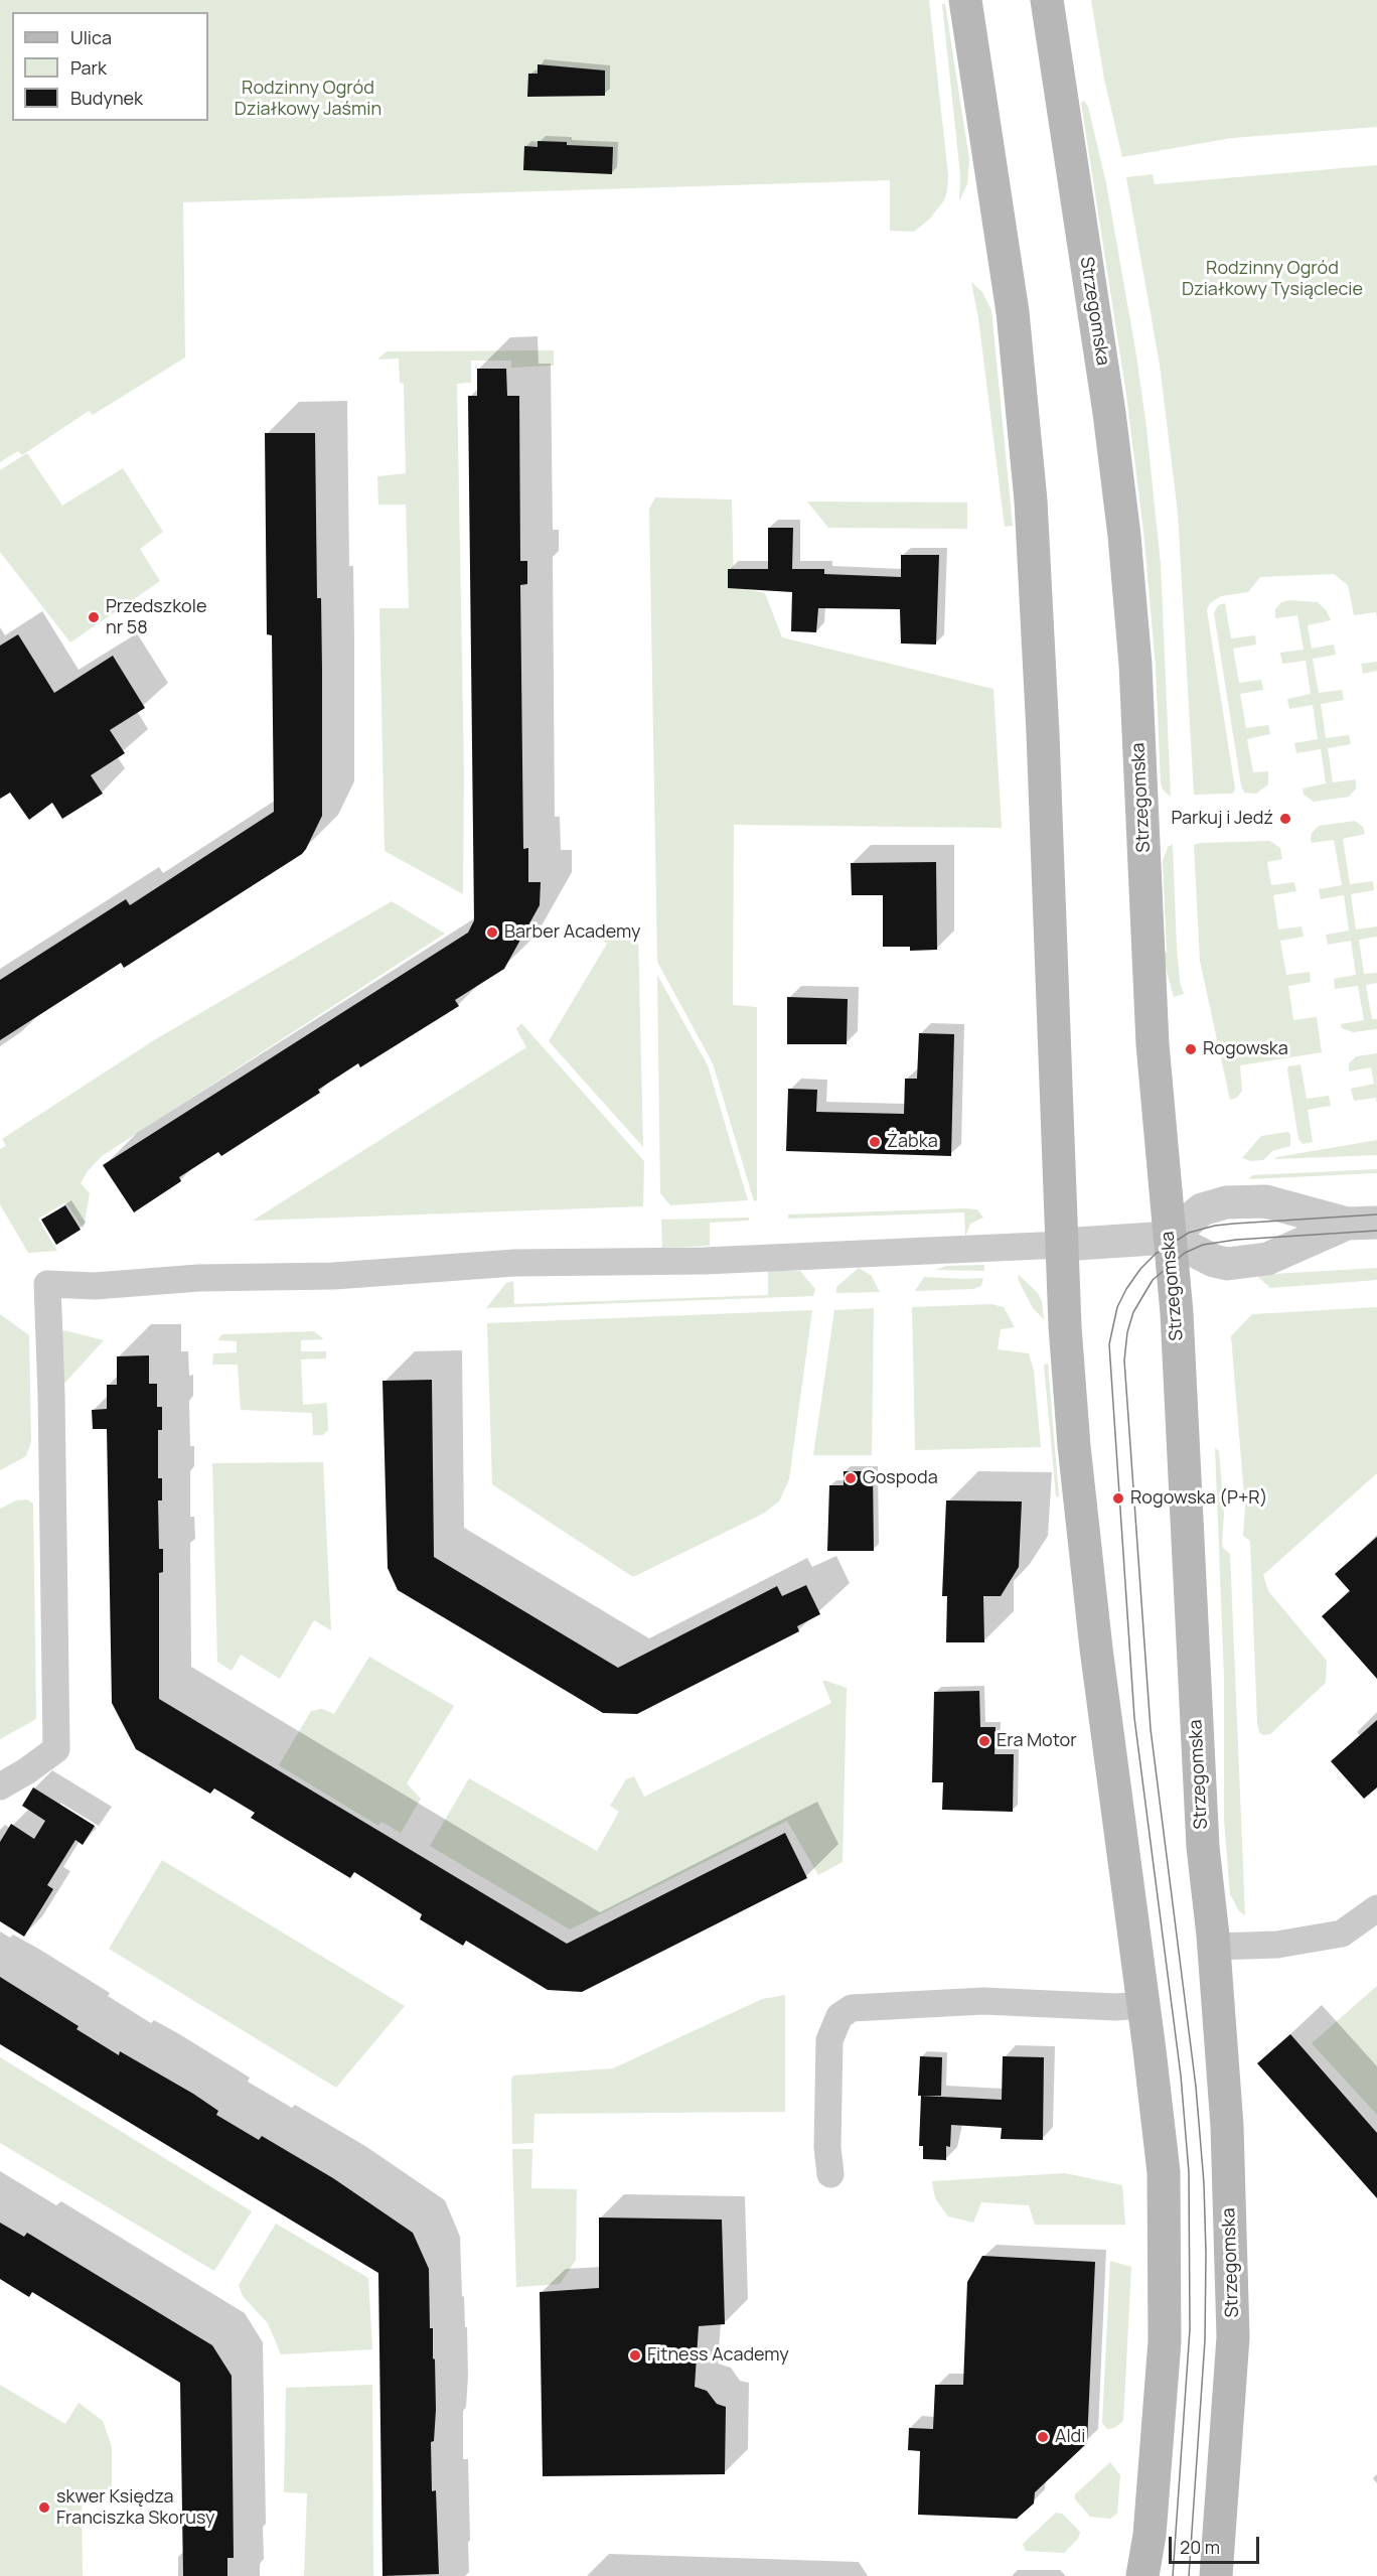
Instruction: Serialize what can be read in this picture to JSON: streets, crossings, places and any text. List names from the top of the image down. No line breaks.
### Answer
{"streets":{"main road":["Strzegomska"]},"parks":["Rodzinny Ogród Działkowy Jaśmin","Rodzinny Ogród Działkowy Tysiąclecie"],"places":["Przedszkole nr 58","Parkuj i Jedź","Barber Academy","Rogowska","Żabka","Gospoda","Rogowska (P+R)","Era Motor","Fitness Academy","Aldi","skwer Księdza Franciszka Skorusy"],"legend":["Ulica","Park","Budynek"],"scale_bar":"20 m"}
